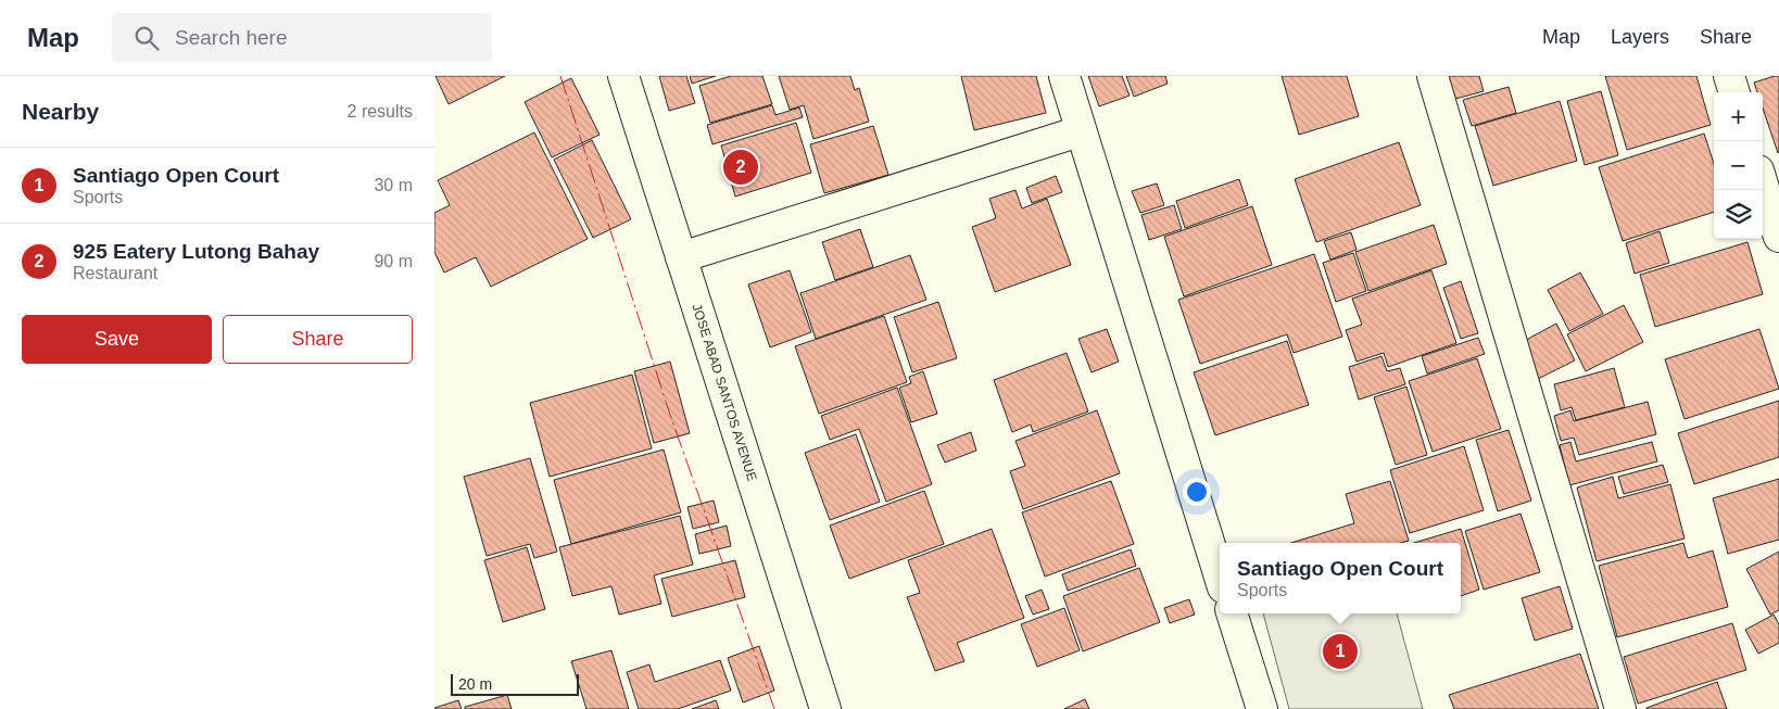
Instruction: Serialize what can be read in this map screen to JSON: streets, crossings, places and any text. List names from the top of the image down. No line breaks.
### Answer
{"streets":{"main road":["JOSE ABAD SANTOS AVENUE"]},"scale_bar":"20 m","page":{"header":"Map","search":"Search here","nav":["Map","Layers","Share"],"heading":["Nearby","2 results"],"map_buttons":["+","−"],"list":[{"mark":"1","name":"Santiago Open Court","note":"Sports","value":"30 m"},{"mark":"2","name":"925 Eatery Lutong Bahay","note":"Restaurant","value":"90 m"}],"pins":["2","1"],"buttons":["Save","Share"],"popup":["Santiago Open Court","Sports"],"scale":"20 m"}}
